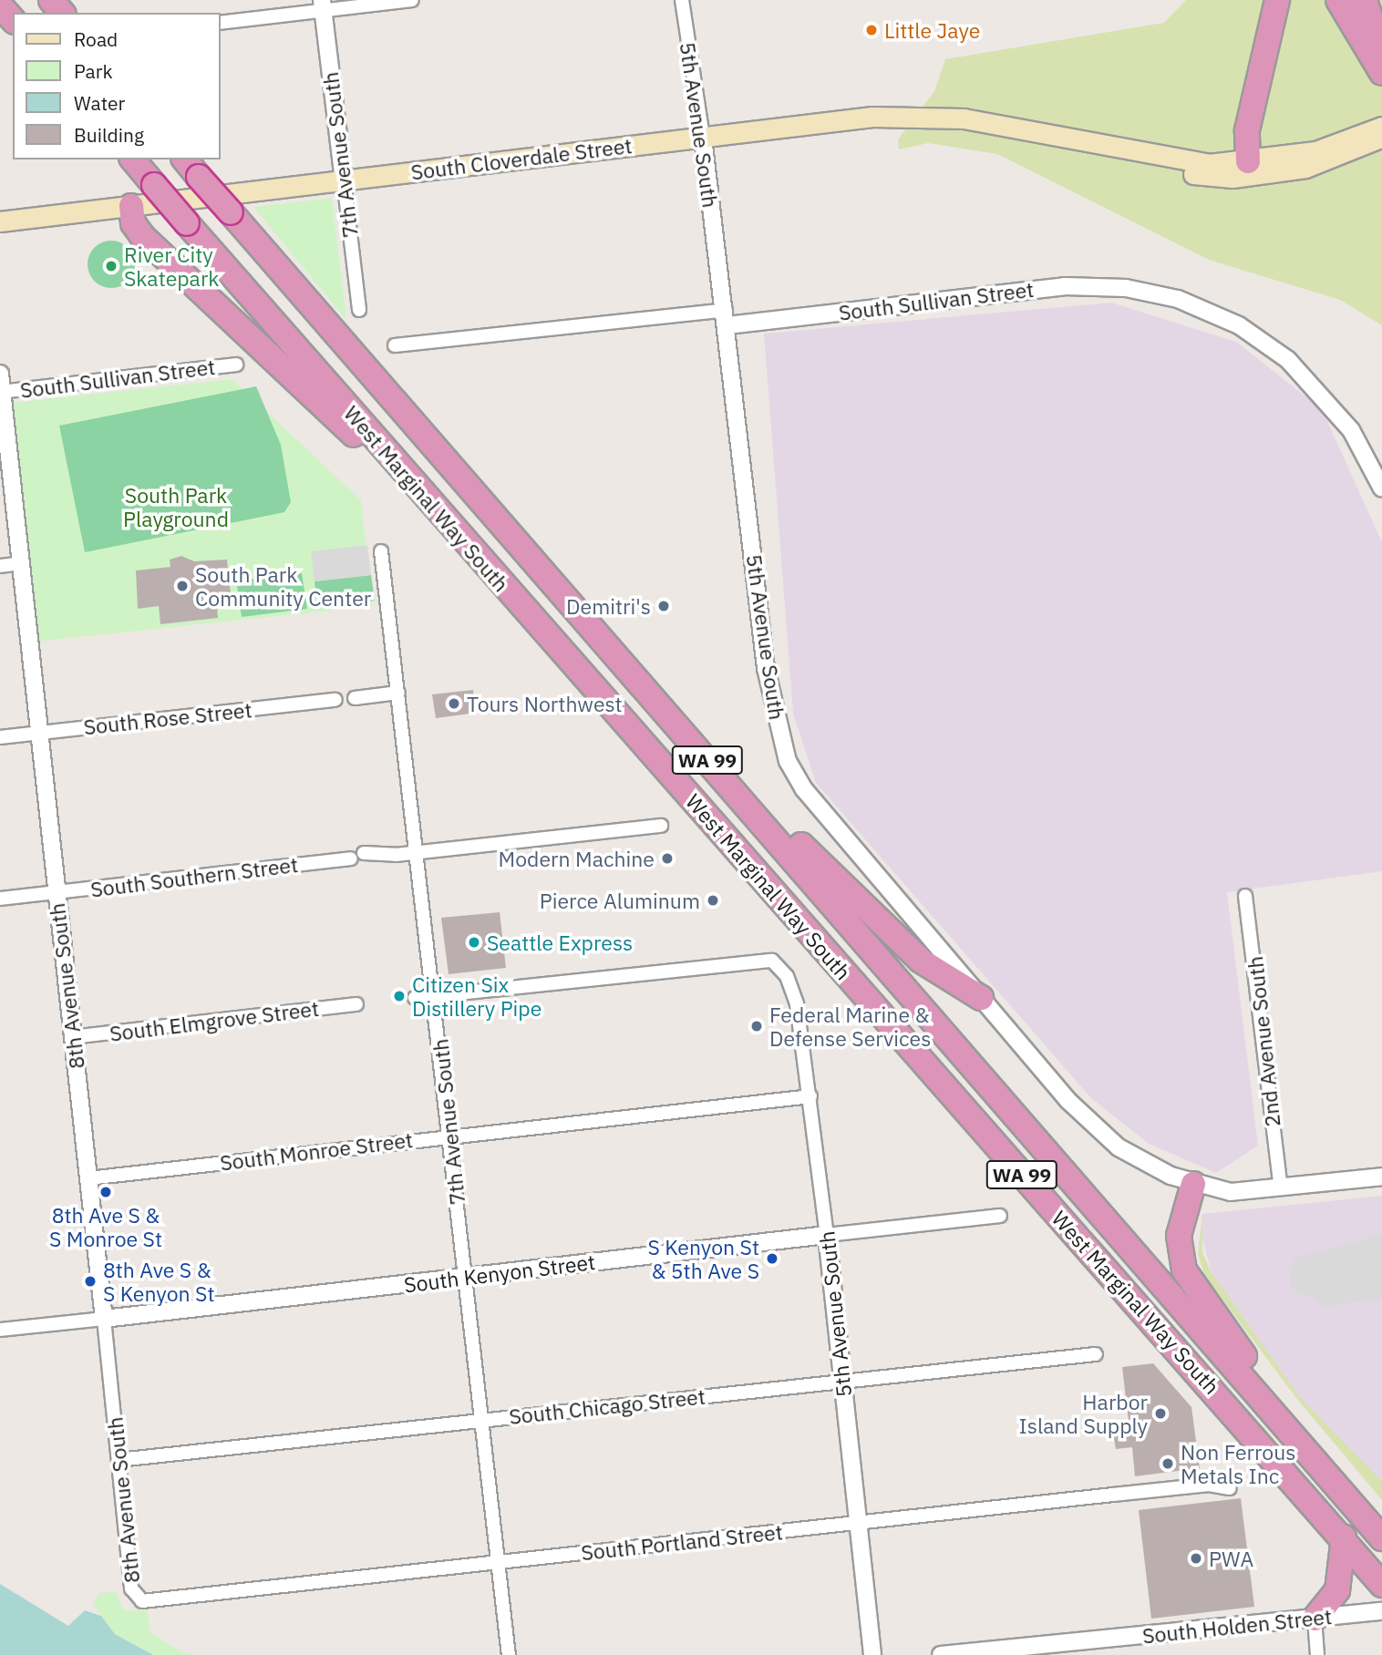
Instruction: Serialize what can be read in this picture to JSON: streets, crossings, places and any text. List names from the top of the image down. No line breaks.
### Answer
{"streets":{"highway":["West Marginal Way South","WA 99"],"main road":["South Cloverdale Street"],"street":["5th Avenue South","7th Avenue South","South Sullivan Street","South Rose Street","South Southern Street","8th Avenue South","South Elmgrove Street","2nd Avenue South","South Monroe Street","South Kenyon Street","South Chicago Street","South Portland Street","South Holden Street"]},"crossings":[["5th Avenue South","7th Avenue South"],["5th Avenue South","South Cloverdale Street"],["5th Avenue South","South Sullivan Street"],["5th Avenue South","South Monroe Street"],["5th Avenue South","South Kenyon Street"],["5th Avenue South","South Chicago Street"],["5th Avenue South","South Portland Street"],["7th Avenue South","South Cloverdale Street"],["7th Avenue South","South Monroe Street"],["7th Avenue South","South Kenyon Street"],["7th Avenue South","South Chicago Street"],["7th Avenue South","South Portland Street"],["South Sullivan Street","8th Avenue South"],["South Rose Street","8th Avenue South"],["South Southern Street","8th Avenue South"],["8th Avenue South","South Elmgrove Street"],["8th Avenue South","South Monroe Street"],["8th Avenue South","South Kenyon Street"],["8th Avenue South","South Chicago Street"],["8th Avenue South","South Portland Street"]],"parks":["South Park Playground"],"places":["Little Jaye","River City Skatepark","South Park Community Center","Demitri's","Tours Northwest","Modern Machine","Pierce Aluminum","Seattle Express","Citizen Six Distillery Pipe","Federal Marine & Defense Services","8th Ave S & S Monroe St","S Kenyon St & 5th Ave S","8th Ave S & S Kenyon St","Harbor Island Supply","Non Ferrous Metals Inc","PWA"],"legend":["Road","Park","Water","Building"]}
